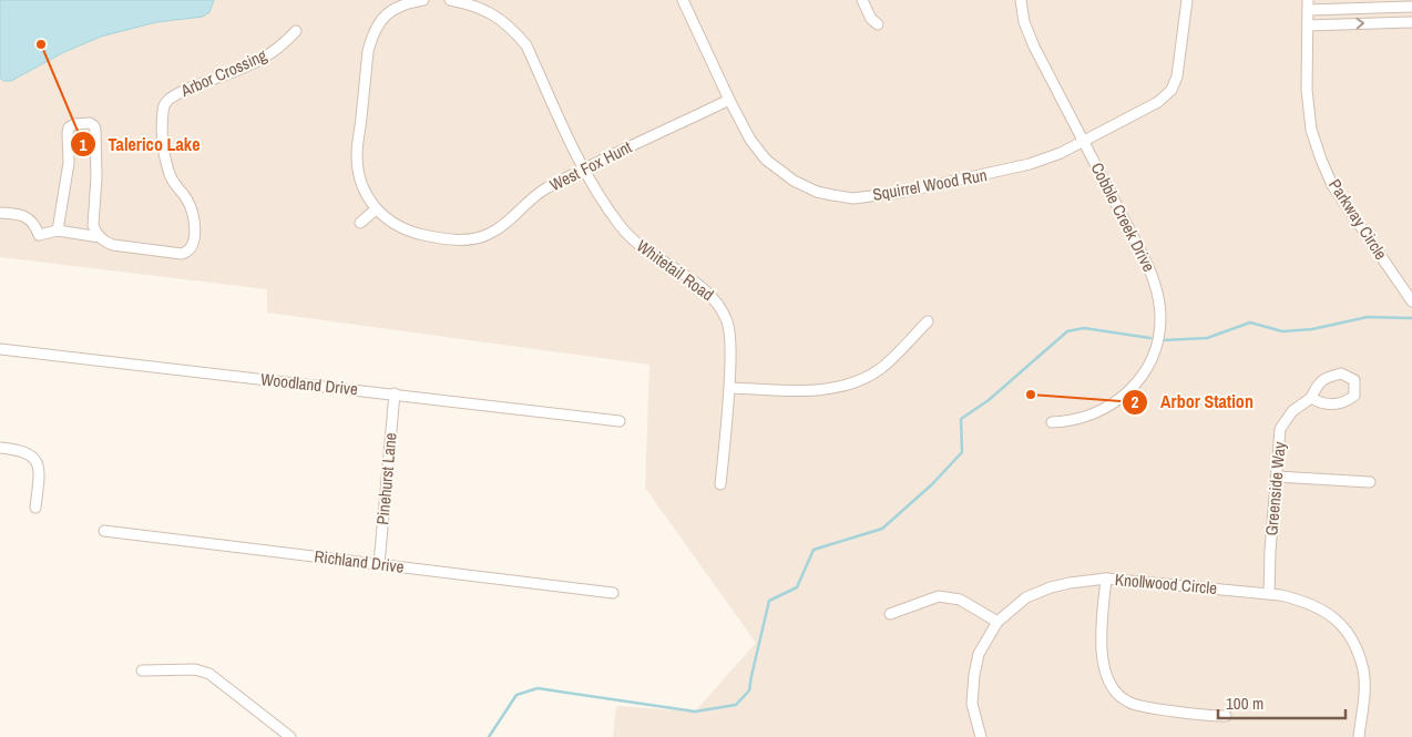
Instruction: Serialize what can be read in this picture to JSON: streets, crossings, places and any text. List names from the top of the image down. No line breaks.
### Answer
{"streets":{"street":["Arbor Crossing","West Fox Hunt","Squirrel Wood Run","Cobble Creek Drive","Parkway Circle","Whitetail Road","Woodland Drive","Pinehurst Lane","Greenside Way","Richland Drive","Knollwood Circle"]},"crossings":[["West Fox Hunt","Squirrel Wood Run"],["West Fox Hunt","Whitetail Road"],["Squirrel Wood Run","Cobble Creek Drive"],["Woodland Drive","Pinehurst Lane"],["Pinehurst Lane","Richland Drive"],["Greenside Way","Knollwood Circle"]],"places":["Talerico Lake","Arbor Station"],"scale_bar":"100 m"}
